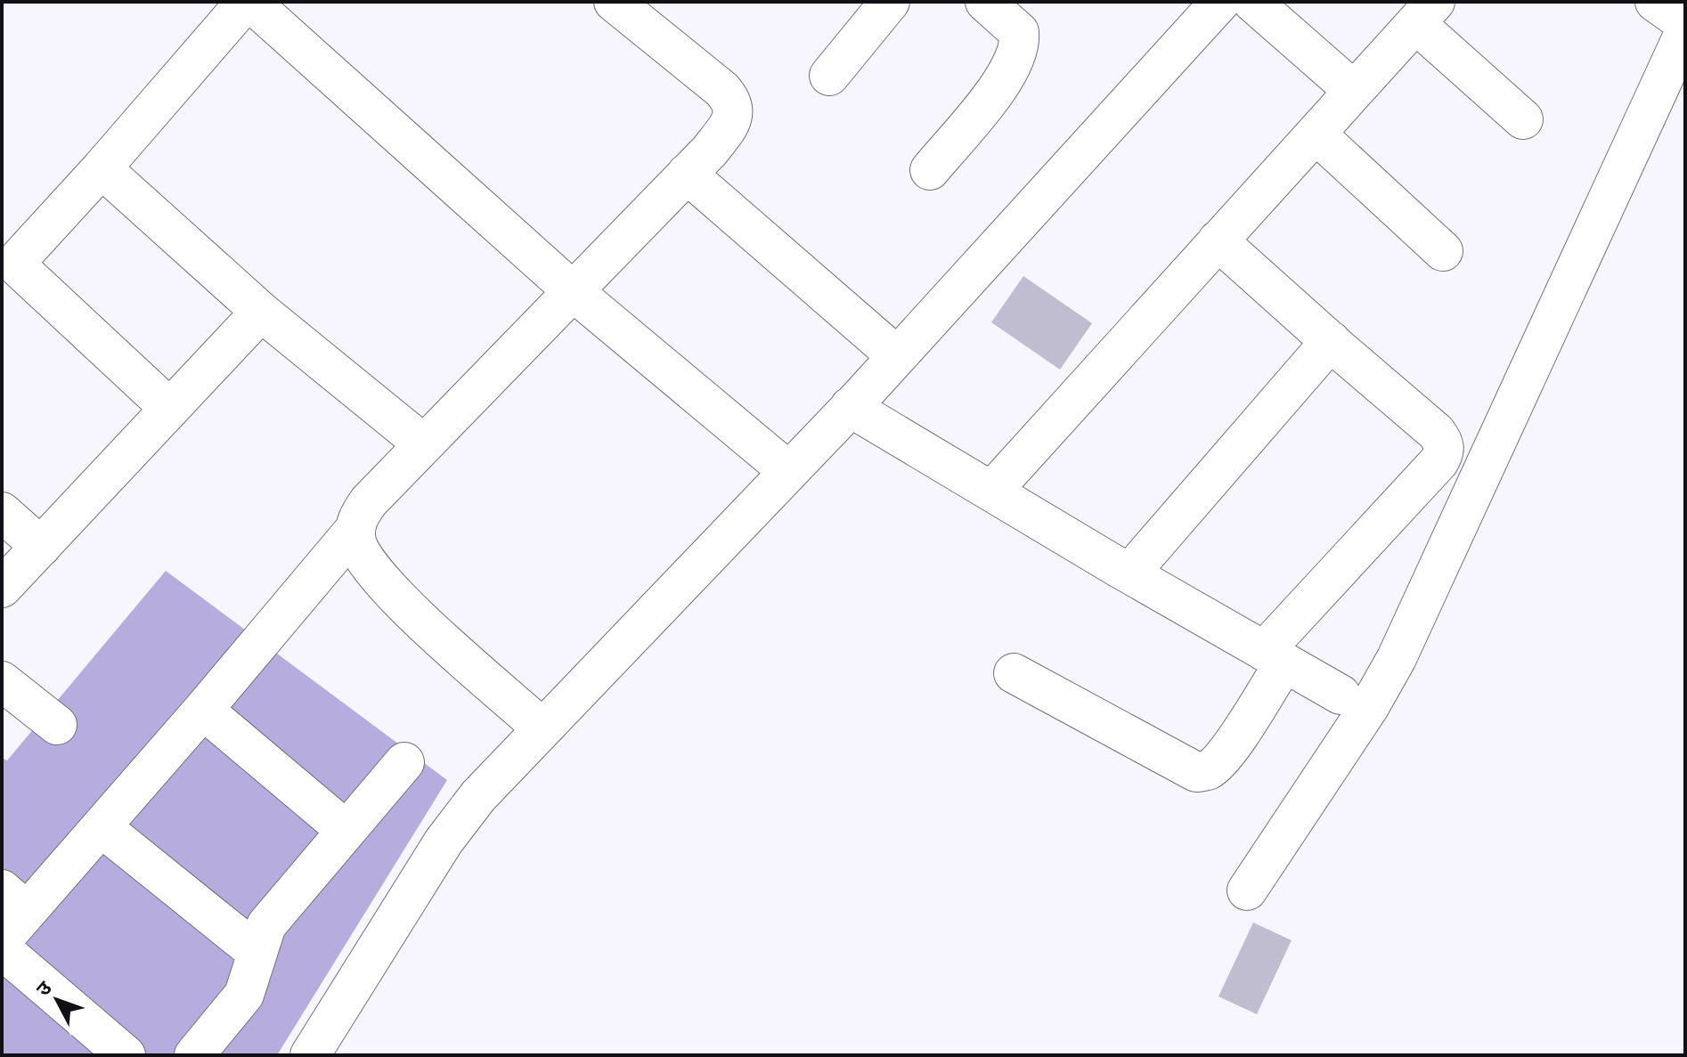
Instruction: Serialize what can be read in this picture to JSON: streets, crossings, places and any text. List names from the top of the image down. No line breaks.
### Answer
{"north":"top left"}
